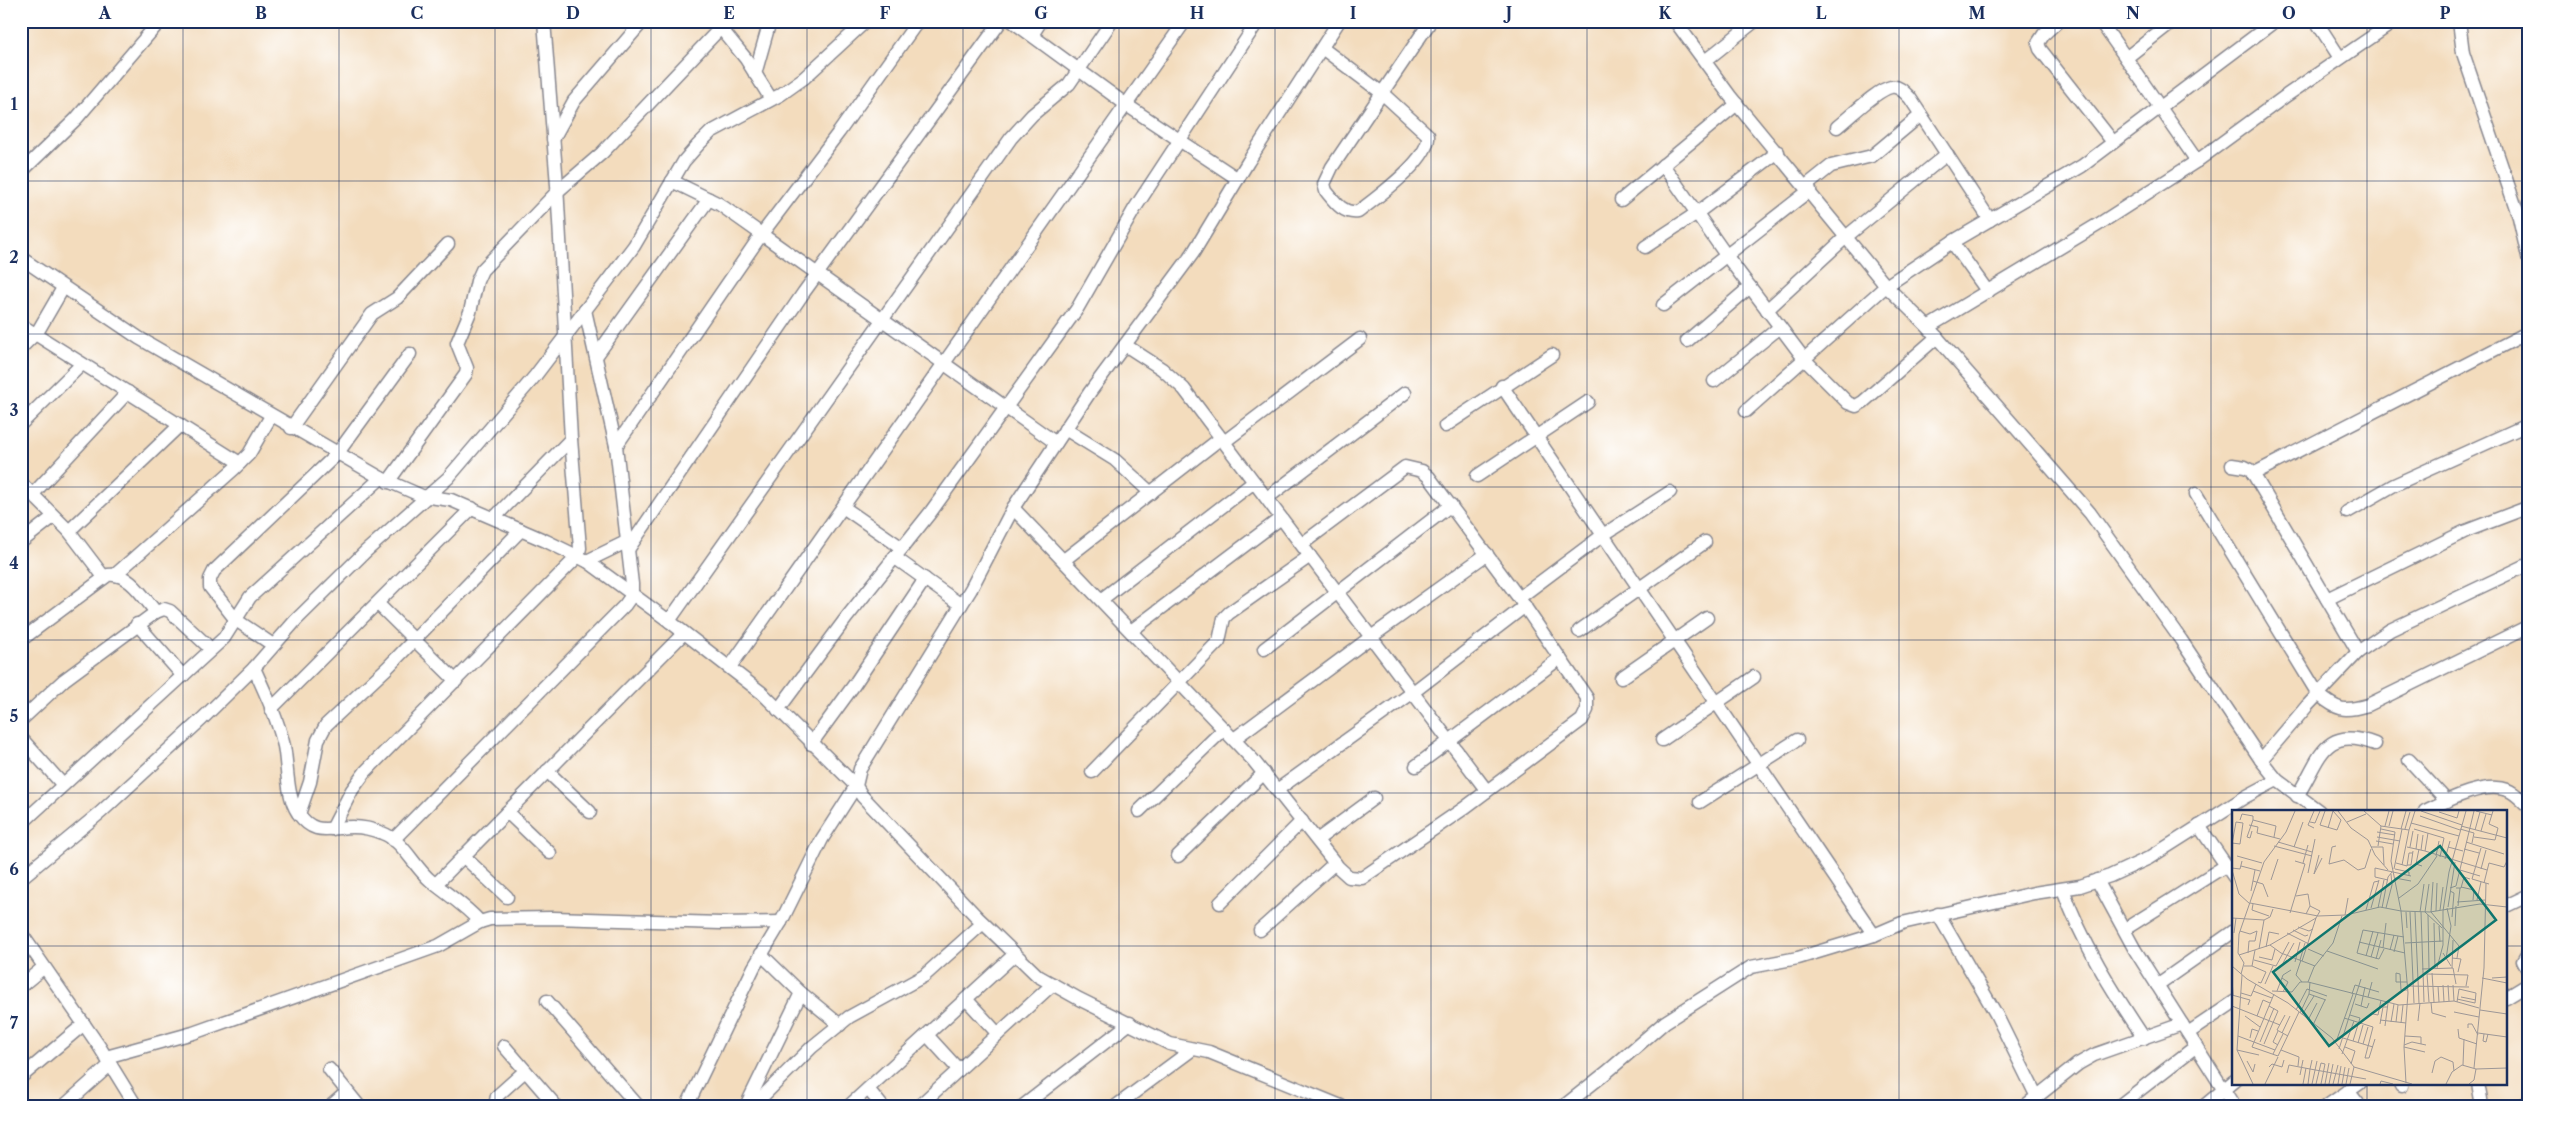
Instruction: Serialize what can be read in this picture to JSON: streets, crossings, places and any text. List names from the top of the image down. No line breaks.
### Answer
{"grid":{"columns":["A","B","C","D","E","F","G","H","I","J","K","L","M","N","O","P"],"rows":["1","2","3","4","5","6","7"]}}
